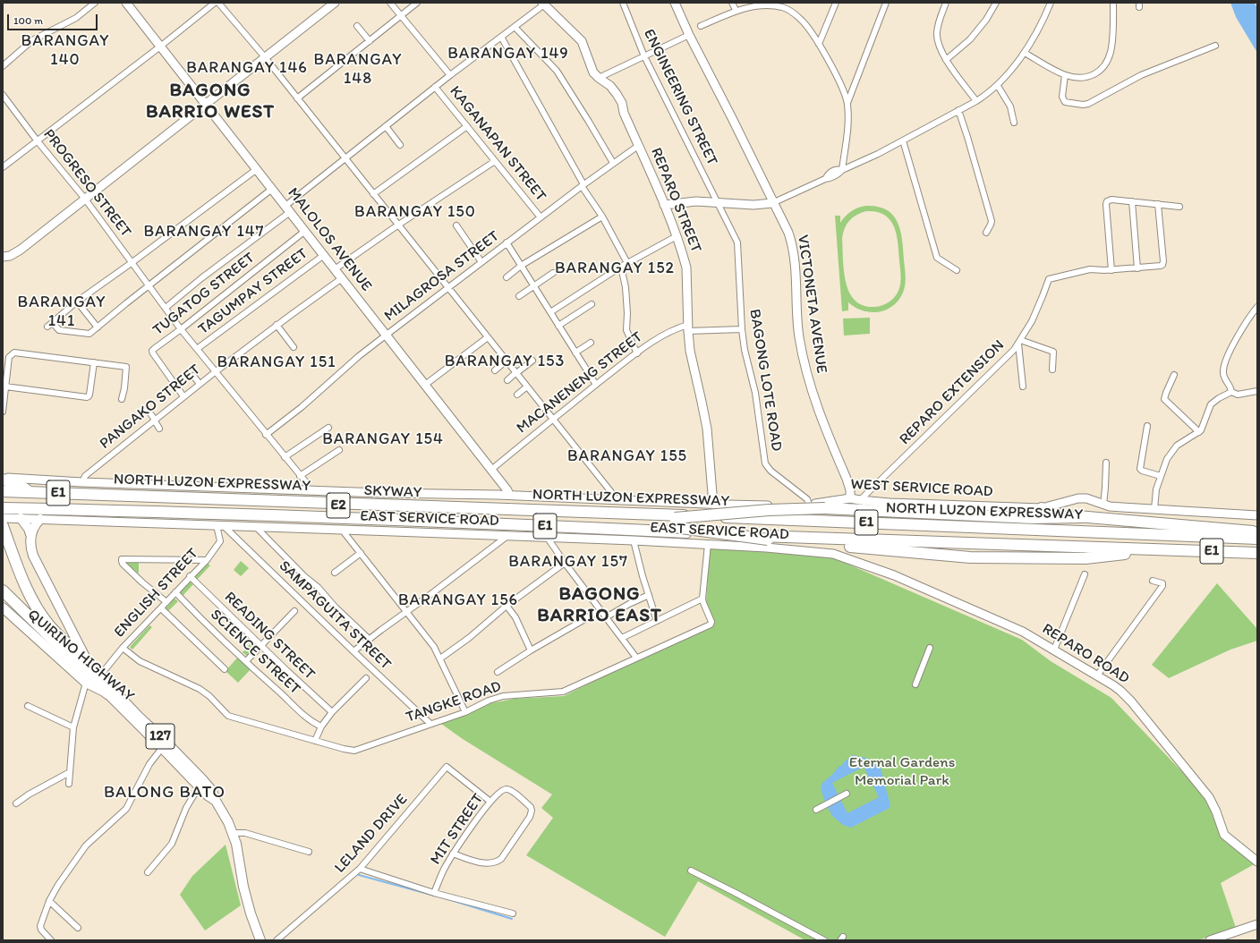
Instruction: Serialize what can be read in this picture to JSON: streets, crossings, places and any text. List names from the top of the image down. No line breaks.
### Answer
{"streets":{"highway":["NORTH LUZON EXPRESSWAY","SKYWAY","E1","E2"],"main road":["QUIRINO HIGHWAY","127"],"street":["ENGINEERING STREET","KAGANAPAN STREET","PROGRESO STREET","REPARO STREET","MALOLOS AVENUE","MILAGROSA STREET","TAGUMPAY STREET","TUGATOG STREET","VICTONETA AVENUE","BAGONG LOTE ROAD","MACANENENG STREET","REPARO EXTENSION","PANGAKO STREET","WEST SERVICE ROAD","EAST SERVICE ROAD","ENGLISH STREET","SAMPAGUITA STREET","READING STREET","SCIENCE STREET","REPARO ROAD","TANGKE ROAD","MIT STREET","LELAND DRIVE"]},"crossings":[["ENGINEERING STREET","BAGONG LOTE ROAD"],["KAGANAPAN STREET","MILAGROSA STREET"],["PROGRESO STREET","MILAGROSA STREET"],["PROGRESO STREET","TAGUMPAY STREET"],["PROGRESO STREET","TUGATOG STREET"],["PROGRESO STREET","PANGAKO STREET"],["PROGRESO STREET","WEST SERVICE ROAD"],["REPARO STREET","MILAGROSA STREET"],["REPARO STREET","MACANENENG STREET"],["REPARO STREET","WEST SERVICE ROAD"],["MALOLOS AVENUE","MILAGROSA STREET"],["MALOLOS AVENUE","TAGUMPAY STREET"],["MALOLOS AVENUE","TUGATOG STREET"],["MALOLOS AVENUE","MACANENENG STREET"],["MALOLOS AVENUE","PANGAKO STREET"],["MALOLOS AVENUE","WEST SERVICE ROAD"],["TUGATOG STREET","PANGAKO STREET"],["VICTONETA AVENUE","WEST SERVICE ROAD"],["BAGONG LOTE ROAD","MACANENENG STREET"],["BAGONG LOTE ROAD","WEST SERVICE ROAD"],["REPARO EXTENSION","WEST SERVICE ROAD"],["PANGAKO STREET","WEST SERVICE ROAD"],["NORTH LUZON EXPRESSWAY","E1"],["EAST SERVICE ROAD","ENGLISH STREET"],["EAST SERVICE ROAD","SAMPAGUITA STREET"],["EAST SERVICE ROAD","REPARO ROAD"],["ENGLISH STREET","SAMPAGUITA STREET"],["ENGLISH STREET","READING STREET"],["ENGLISH STREET","SCIENCE STREET"],["ENGLISH STREET","QUIRINO HIGHWAY"],["ENGLISH STREET","TANGKE ROAD"],["SAMPAGUITA STREET","TANGKE ROAD"],["MIT STREET","LELAND DRIVE"]],"districts":["BARANGAY 140","BARANGAY 149","BARANGAY 148","BARANGAY 146","BAGONG BARRIO WEST","BARANGAY 150","BARANGAY 147","BARANGAY 152","BARANGAY 141","BARANGAY 153","BARANGAY 151","BARANGAY 154","BARANGAY 155","BARANGAY 157","BAGONG BARRIO EAST","BARANGAY 156","BALONG BATO"],"parks":["Eternal Gardens Memorial Park"],"scale_bar":"100 m"}
